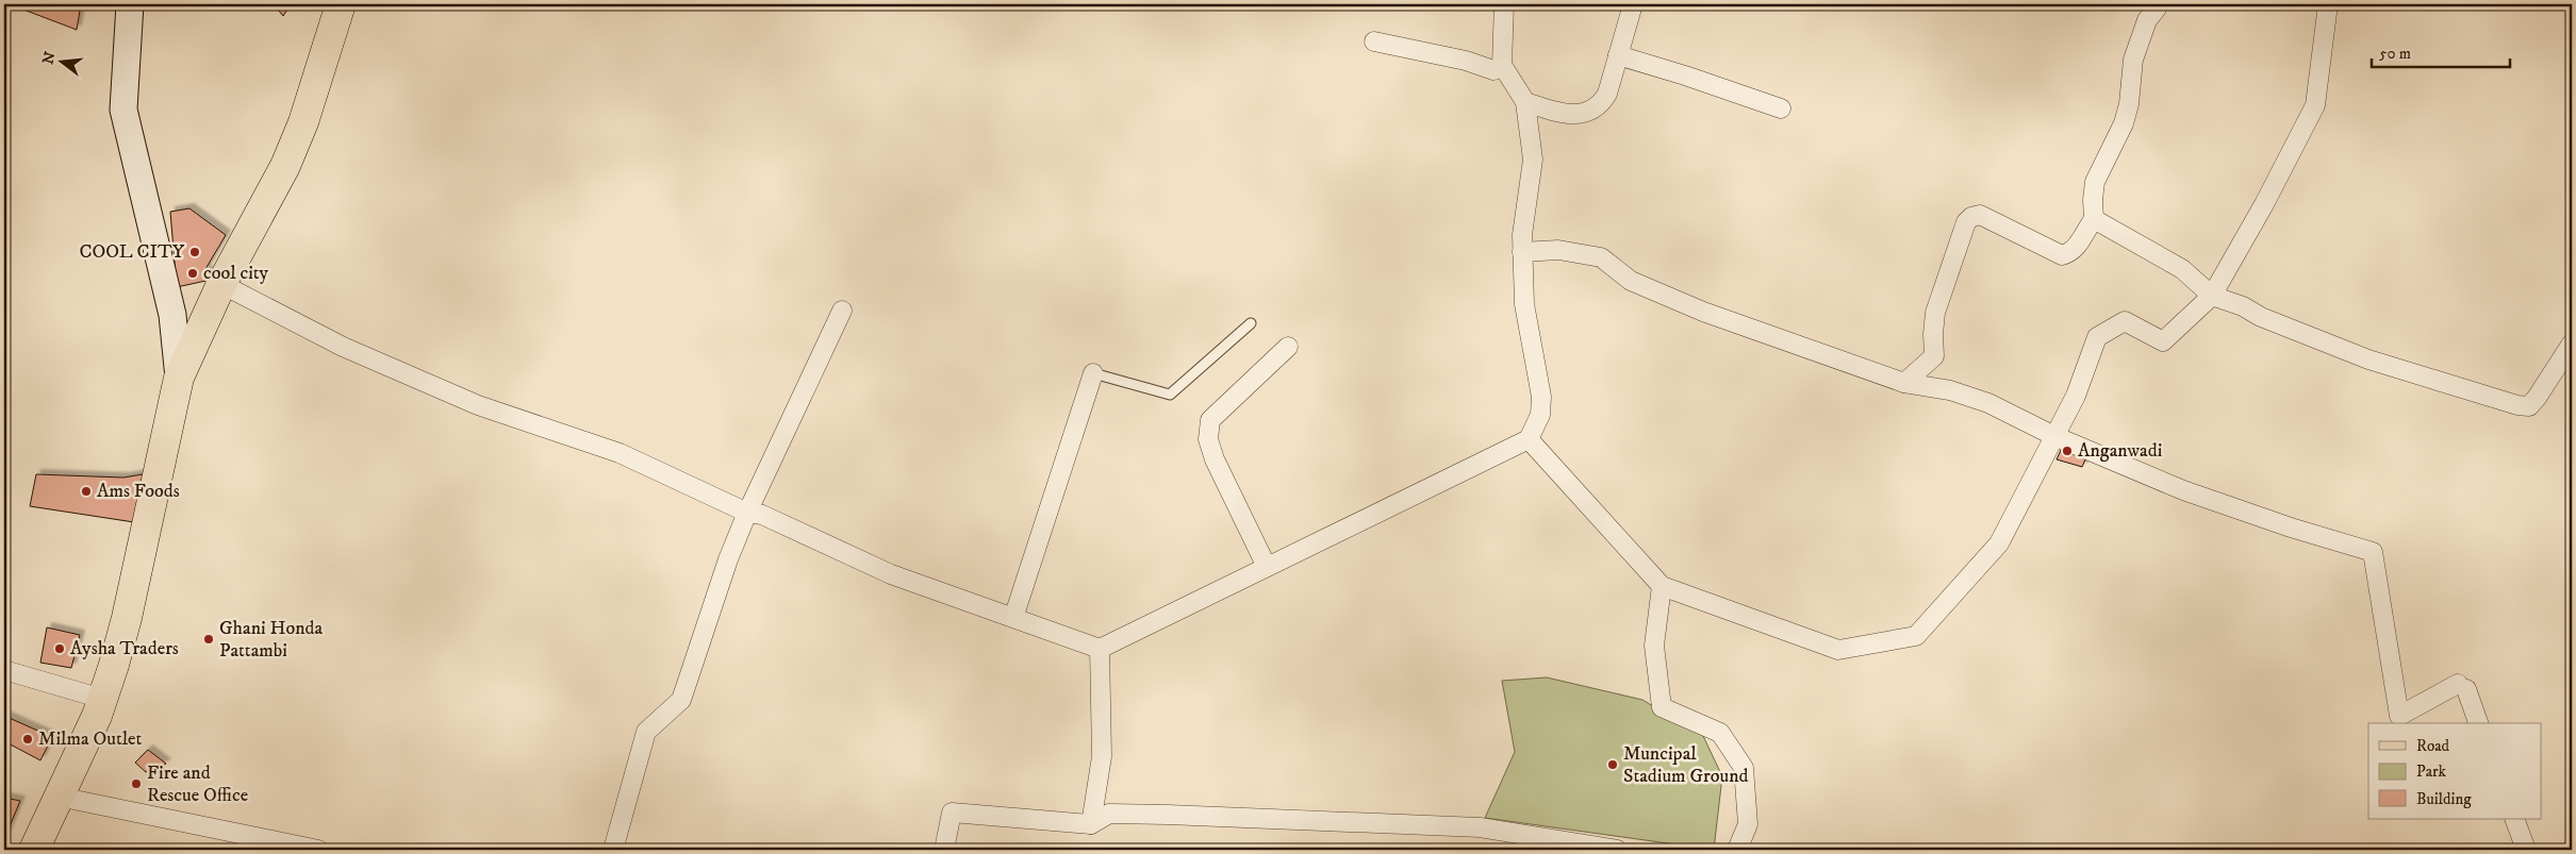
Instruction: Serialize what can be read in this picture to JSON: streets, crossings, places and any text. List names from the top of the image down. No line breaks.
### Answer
{"places":["COOL CITY","cool city","Anganwadi","Ams Foods","Ghani Honda Pattambi","Aysha Traders","Milma Outlet","Muncipal Stadium Ground","Fire and Rescue Office"],"legend":["Road","Park","Building"],"scale_bar":"50 m","north":"left"}
